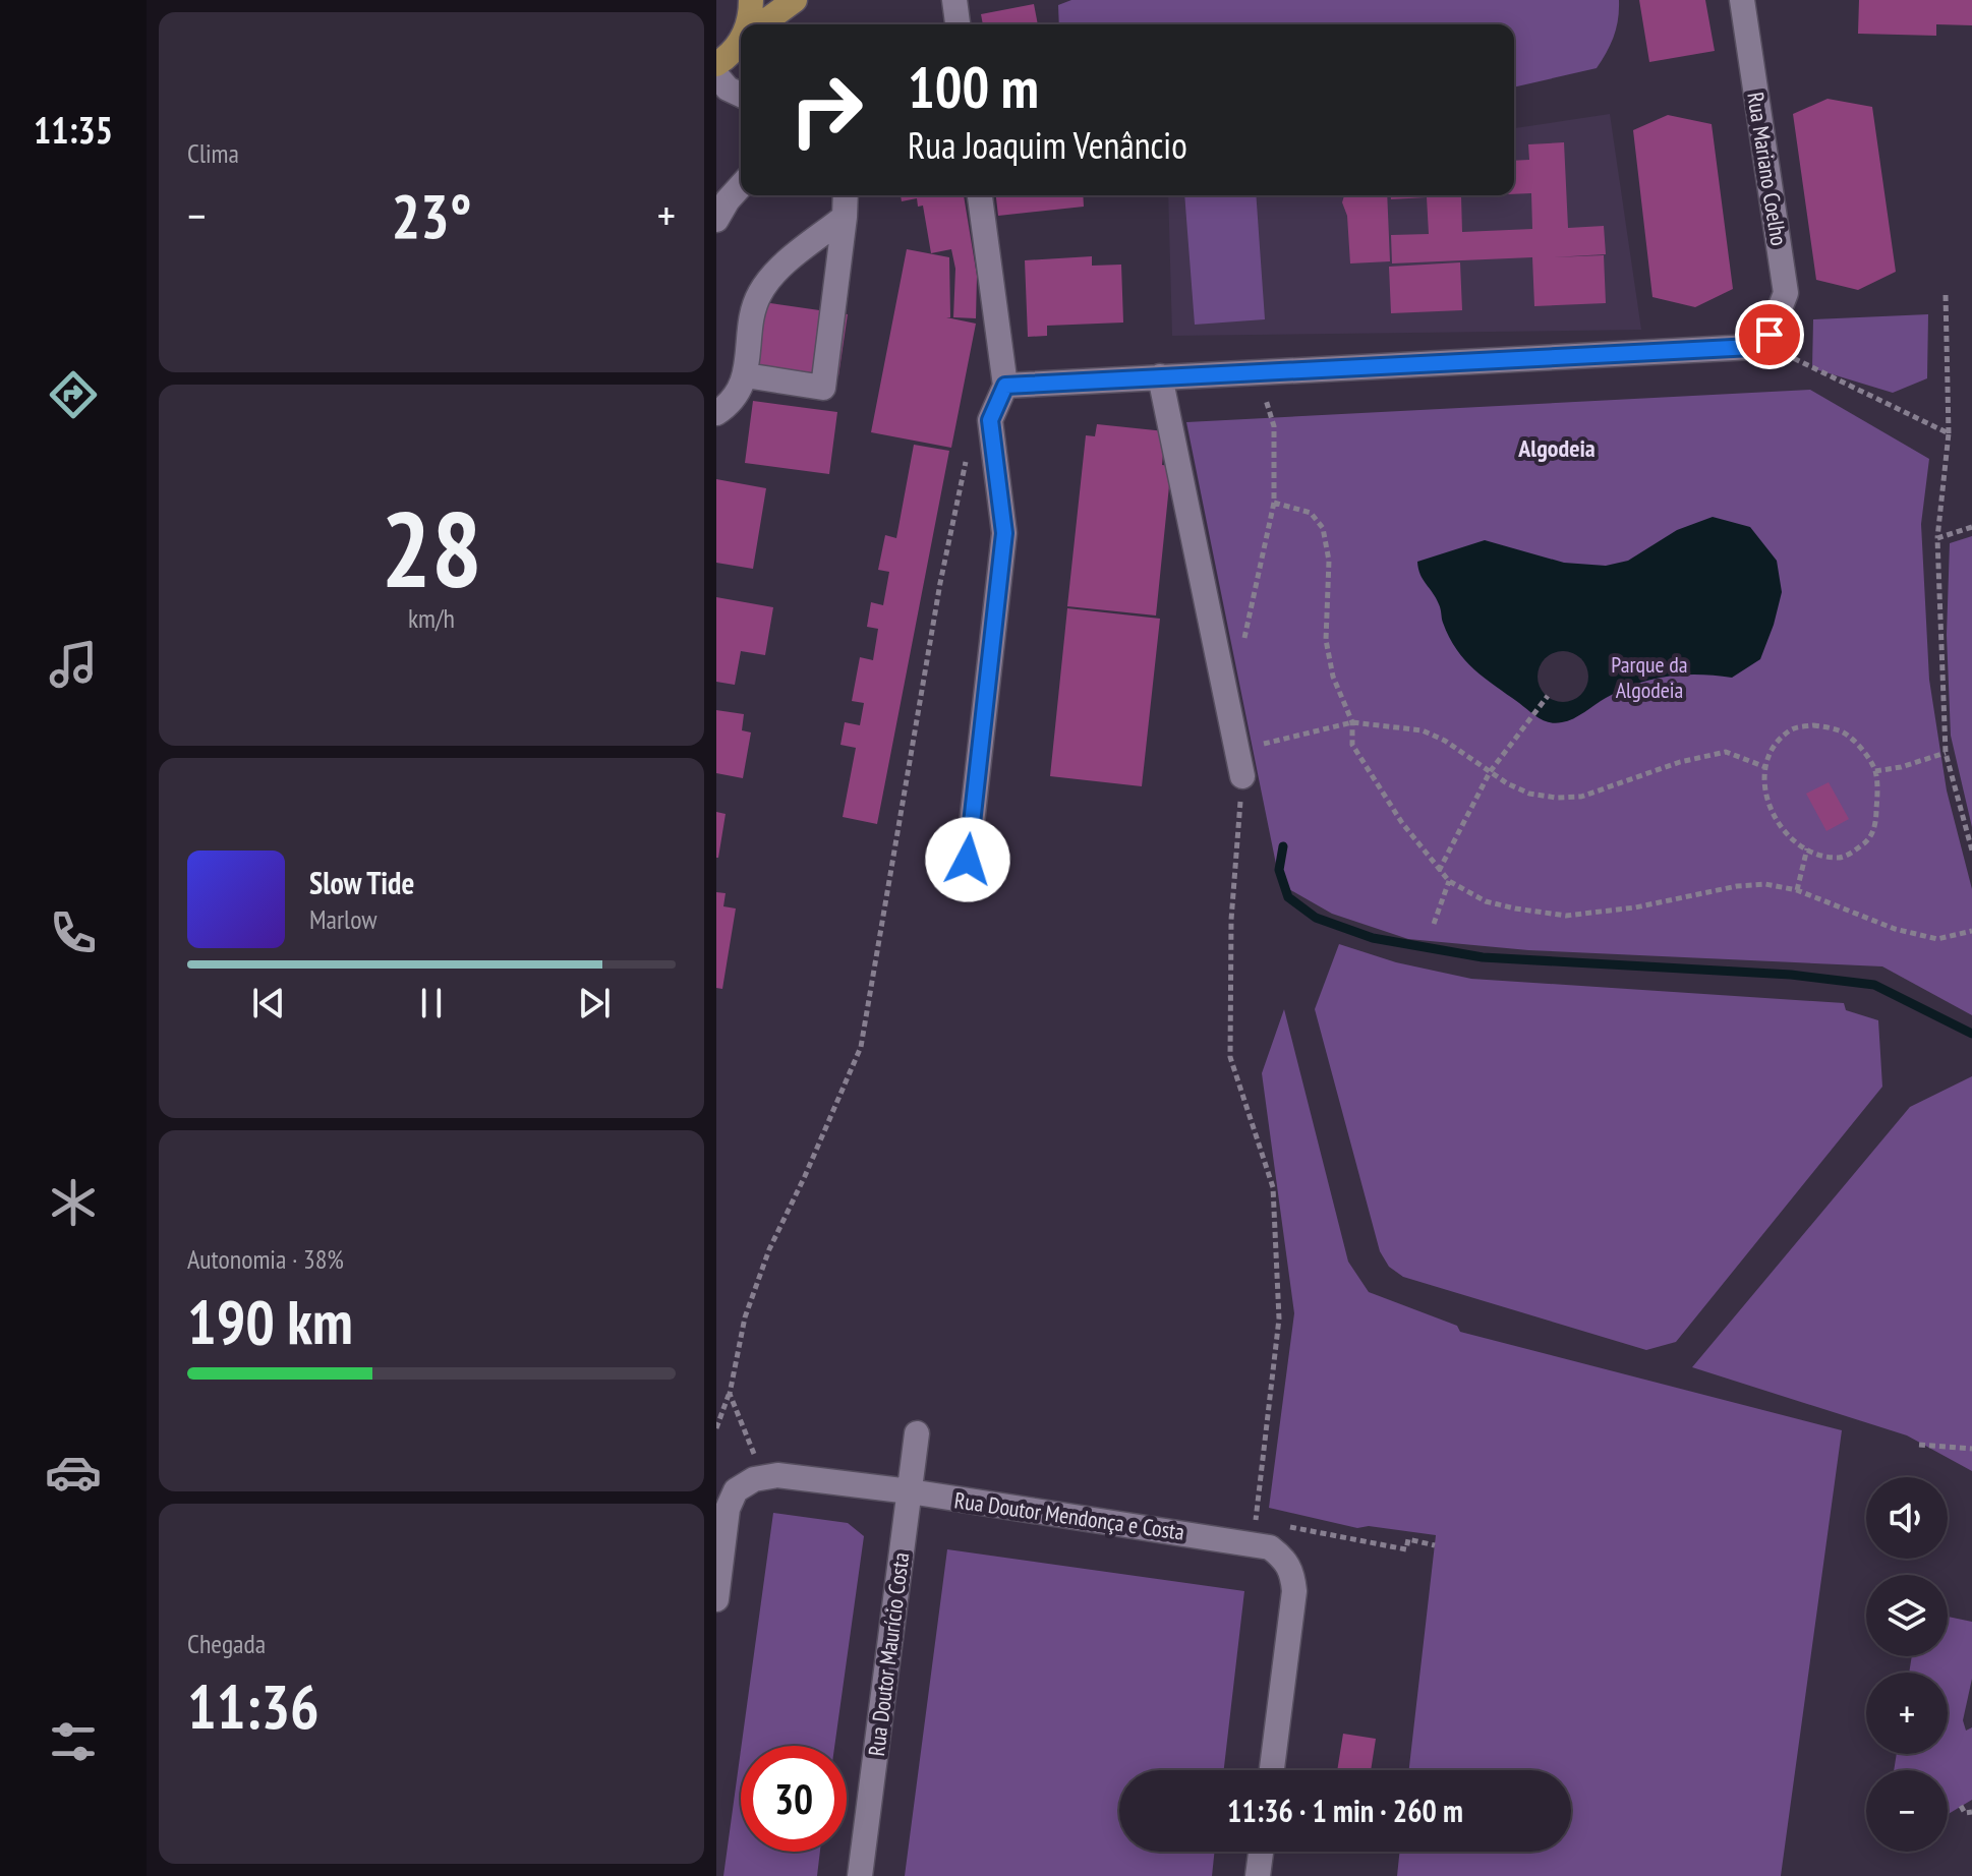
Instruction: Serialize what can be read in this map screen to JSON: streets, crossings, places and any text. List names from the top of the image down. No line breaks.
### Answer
{"streets":{"street":["Rua Mariano Coelho","Rua Doutor Mendonça e Costa","Rua Doutor Maurício Costa"]},"crossings":[["Rua Doutor Mendonça e Costa","Rua Doutor Maurício Costa"]],"districts":["Algodeia"],"parks":["Parque da Algodeia"],"page":{"tabs":"11:35","tile":["Clima",["28","km/h"],["Autonomia · 38%","190 km"],["Chegada","11:36"]],"turn":["100 m","Rua Joaquim Venâncio"],"heat":["−","23°","+"],"song":["Slow Tide","Marlow"],"map_buttons":["+","−"],"limit":"30","trip":"11:36 · 1 min · 260 m"}}
